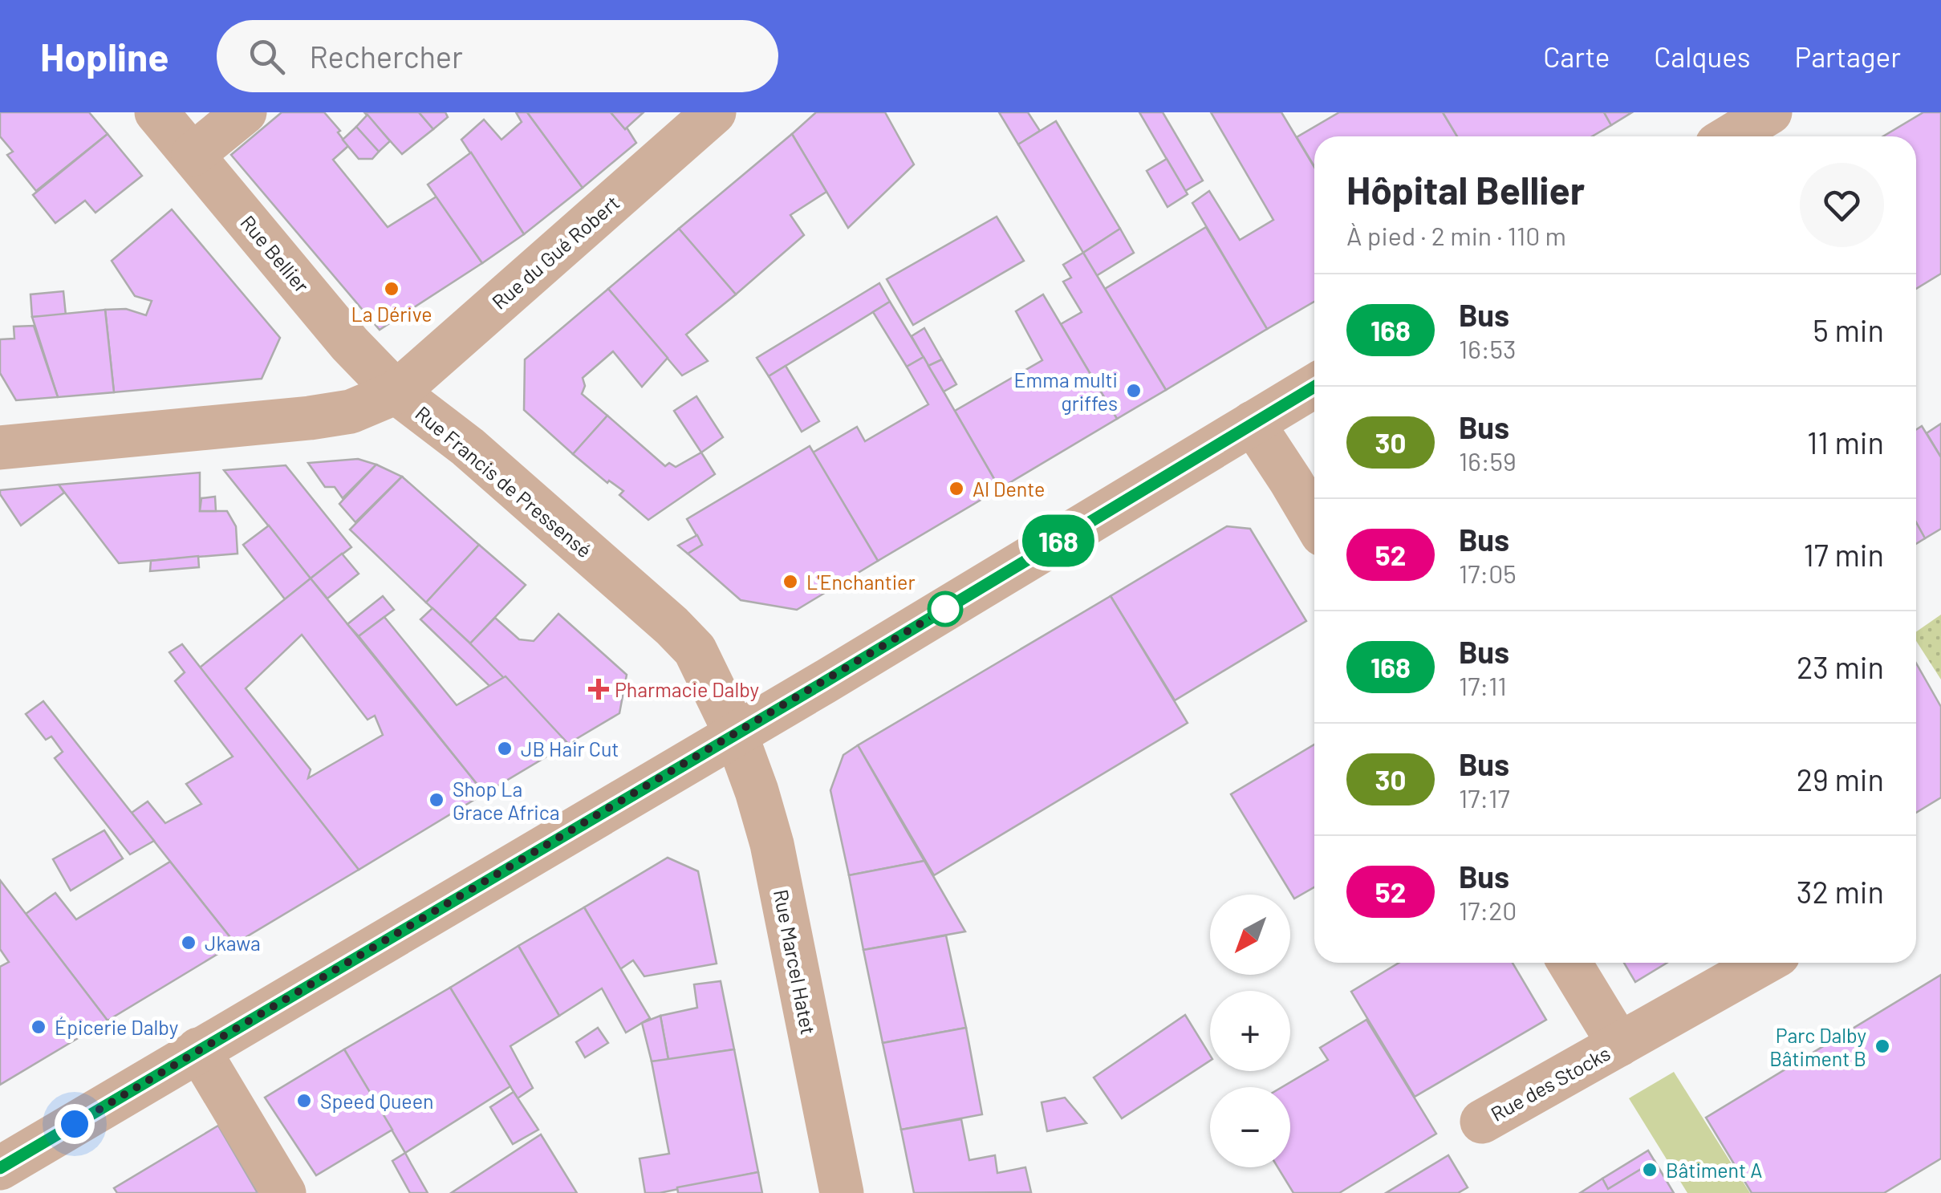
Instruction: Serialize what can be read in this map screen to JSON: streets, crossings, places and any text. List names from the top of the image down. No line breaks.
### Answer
{"streets":{"street":["Rue du Gué Robert","Rue Bellier","Rue Francis de Pressensé","Rue Marcel Hatet","Rue des Stocks"]},"crossings":[["Rue du Gué Robert","Rue Bellier"],["Rue du Gué Robert","Rue Francis de Pressensé"],["Rue Bellier","Rue Francis de Pressensé"],["Rue Francis de Pressensé","Rue Marcel Hatet"]],"places":{"other":["La Dérive","Emma multi griffes","Al Dente","L'Enchantier","JB Hair Cut","Shop La Grace Africa","Jkawa","Épicerie Dalby","Parc Dalby Bâtiment B","Speed Queen","Bâtiment A"],"health":["Pharmacie Dalby"]},"lines":["bus line 168"],"north":"bottom left","page":{"header":"Hopline","search":"Rechercher","nav":["Carte","Calques","Partager"],"on_map":"168","heading":["Hôpital Bellier","À pied · 2 min · 110 m"],"list":[{"mark":"168","name":"Bus","note":"16:53","value":"5 min"},{"mark":"30","name":"Bus","note":"16:59","value":"11 min"},{"mark":"52","name":"Bus","note":"17:05","value":"17 min"},{"mark":"168","name":"Bus","note":"17:11","value":"23 min"},{"mark":"30","name":"Bus","note":"17:17","value":"29 min"},{"mark":"52","name":"Bus","note":"17:20","value":"32 min"}],"map_buttons":["+","−"]}}
